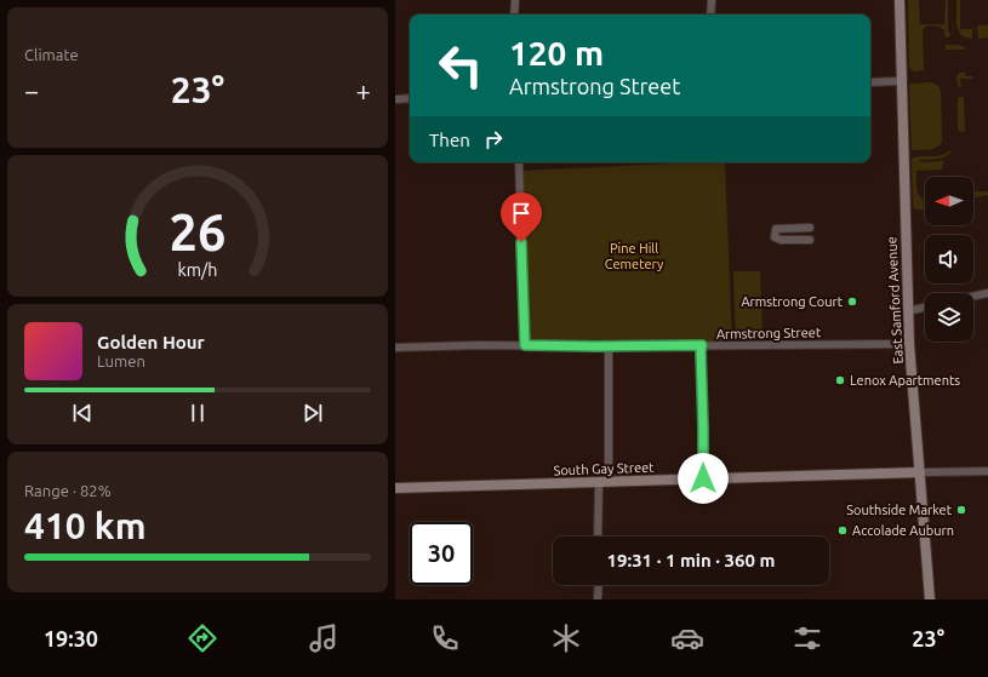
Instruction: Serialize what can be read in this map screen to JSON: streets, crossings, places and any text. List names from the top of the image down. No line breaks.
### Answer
{"streets":{"street":["East Samford Avenue","Armstrong Street","South Gay Street"]},"crossings":[["East Samford Avenue","Armstrong Street"],["East Samford Avenue","South Gay Street"]],"parks":["Pine Hill Cemetery"],"places":["Armstrong Court","Lenox Apartments","Southside Market","Accolade Auburn"],"north":"left","page":{"tile":["Climate",["Range · 82%","410 km"]],"turn":["120 m","Armstrong Street"],"heat":["−","23°","+"],"then":"Then","song":["Golden Hour","Lumen"],"limit":"30","trip":"19:31 · 1 min · 360 m","tabs":["19:30","23°"],"gauge":["26","km/h"]}}
